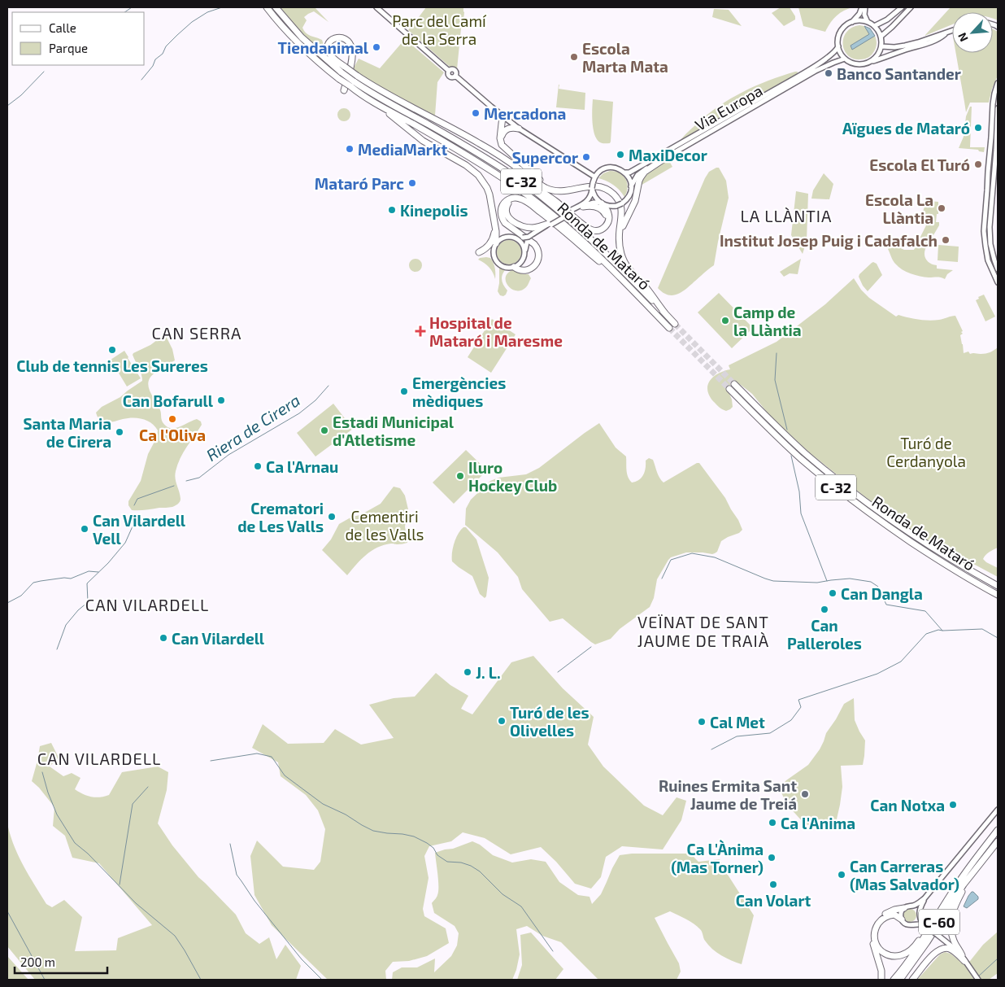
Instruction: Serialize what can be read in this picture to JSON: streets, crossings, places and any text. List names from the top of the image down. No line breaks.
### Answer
{"streets":{"highway":["C-32","Ronda de Mataró","C-60"],"street":["Via Europa"]},"crossings":[["C-32","Ronda de Mataró"]],"districts":["LA LLÀNTIA","CAN SERRA","CAN VILARDELL","VEÏNAT DE SANT JAUME DE TRAIÀ","CAN VILARDELL"],"water":["Riera de Cirera"],"parks":["Parc del Camí de la Serra","Turó de Cerdanyola","Cementiri de les Valls"],"places":{"other":["Tiendanimal","Escola Marta Mata","Banco Santander","Mercadona","Aïgues de Mataró","MediaMarkt","MaxiDecor","Supercor","Escola El Turó","Mataró Parc","Escola La Llàntia","Kinepolis","Institut Josep Puig i Cadafalch","Camp de la Llàntia","Club de tennis Les Sureres","Emergències mèdiques","Can Bofarull","Ca l'Oliva","Estadi Municipal d'Atletisme","Santa Maria de Cirera","Ca l'Arnau","Iluro Hockey Club","Crematori de Les Valls","Can Vilardell Vell","Can Dangla","Can Palleroles","Can Vilardell","J. L.","Turó de les Olivelles","Cal Met","Ruines Ermita Sant Jaume de Treiá","Can Notxa","Ca l'Anima","Ca L'Ànima (Mas Torner)","Can Carreras (Mas Salvador)","Can Volart"],"health":["Hospital de Mataró i Maresme"]},"legend":["Calle","Parque"],"scale_bar":"200 m","north":"bottom left"}
